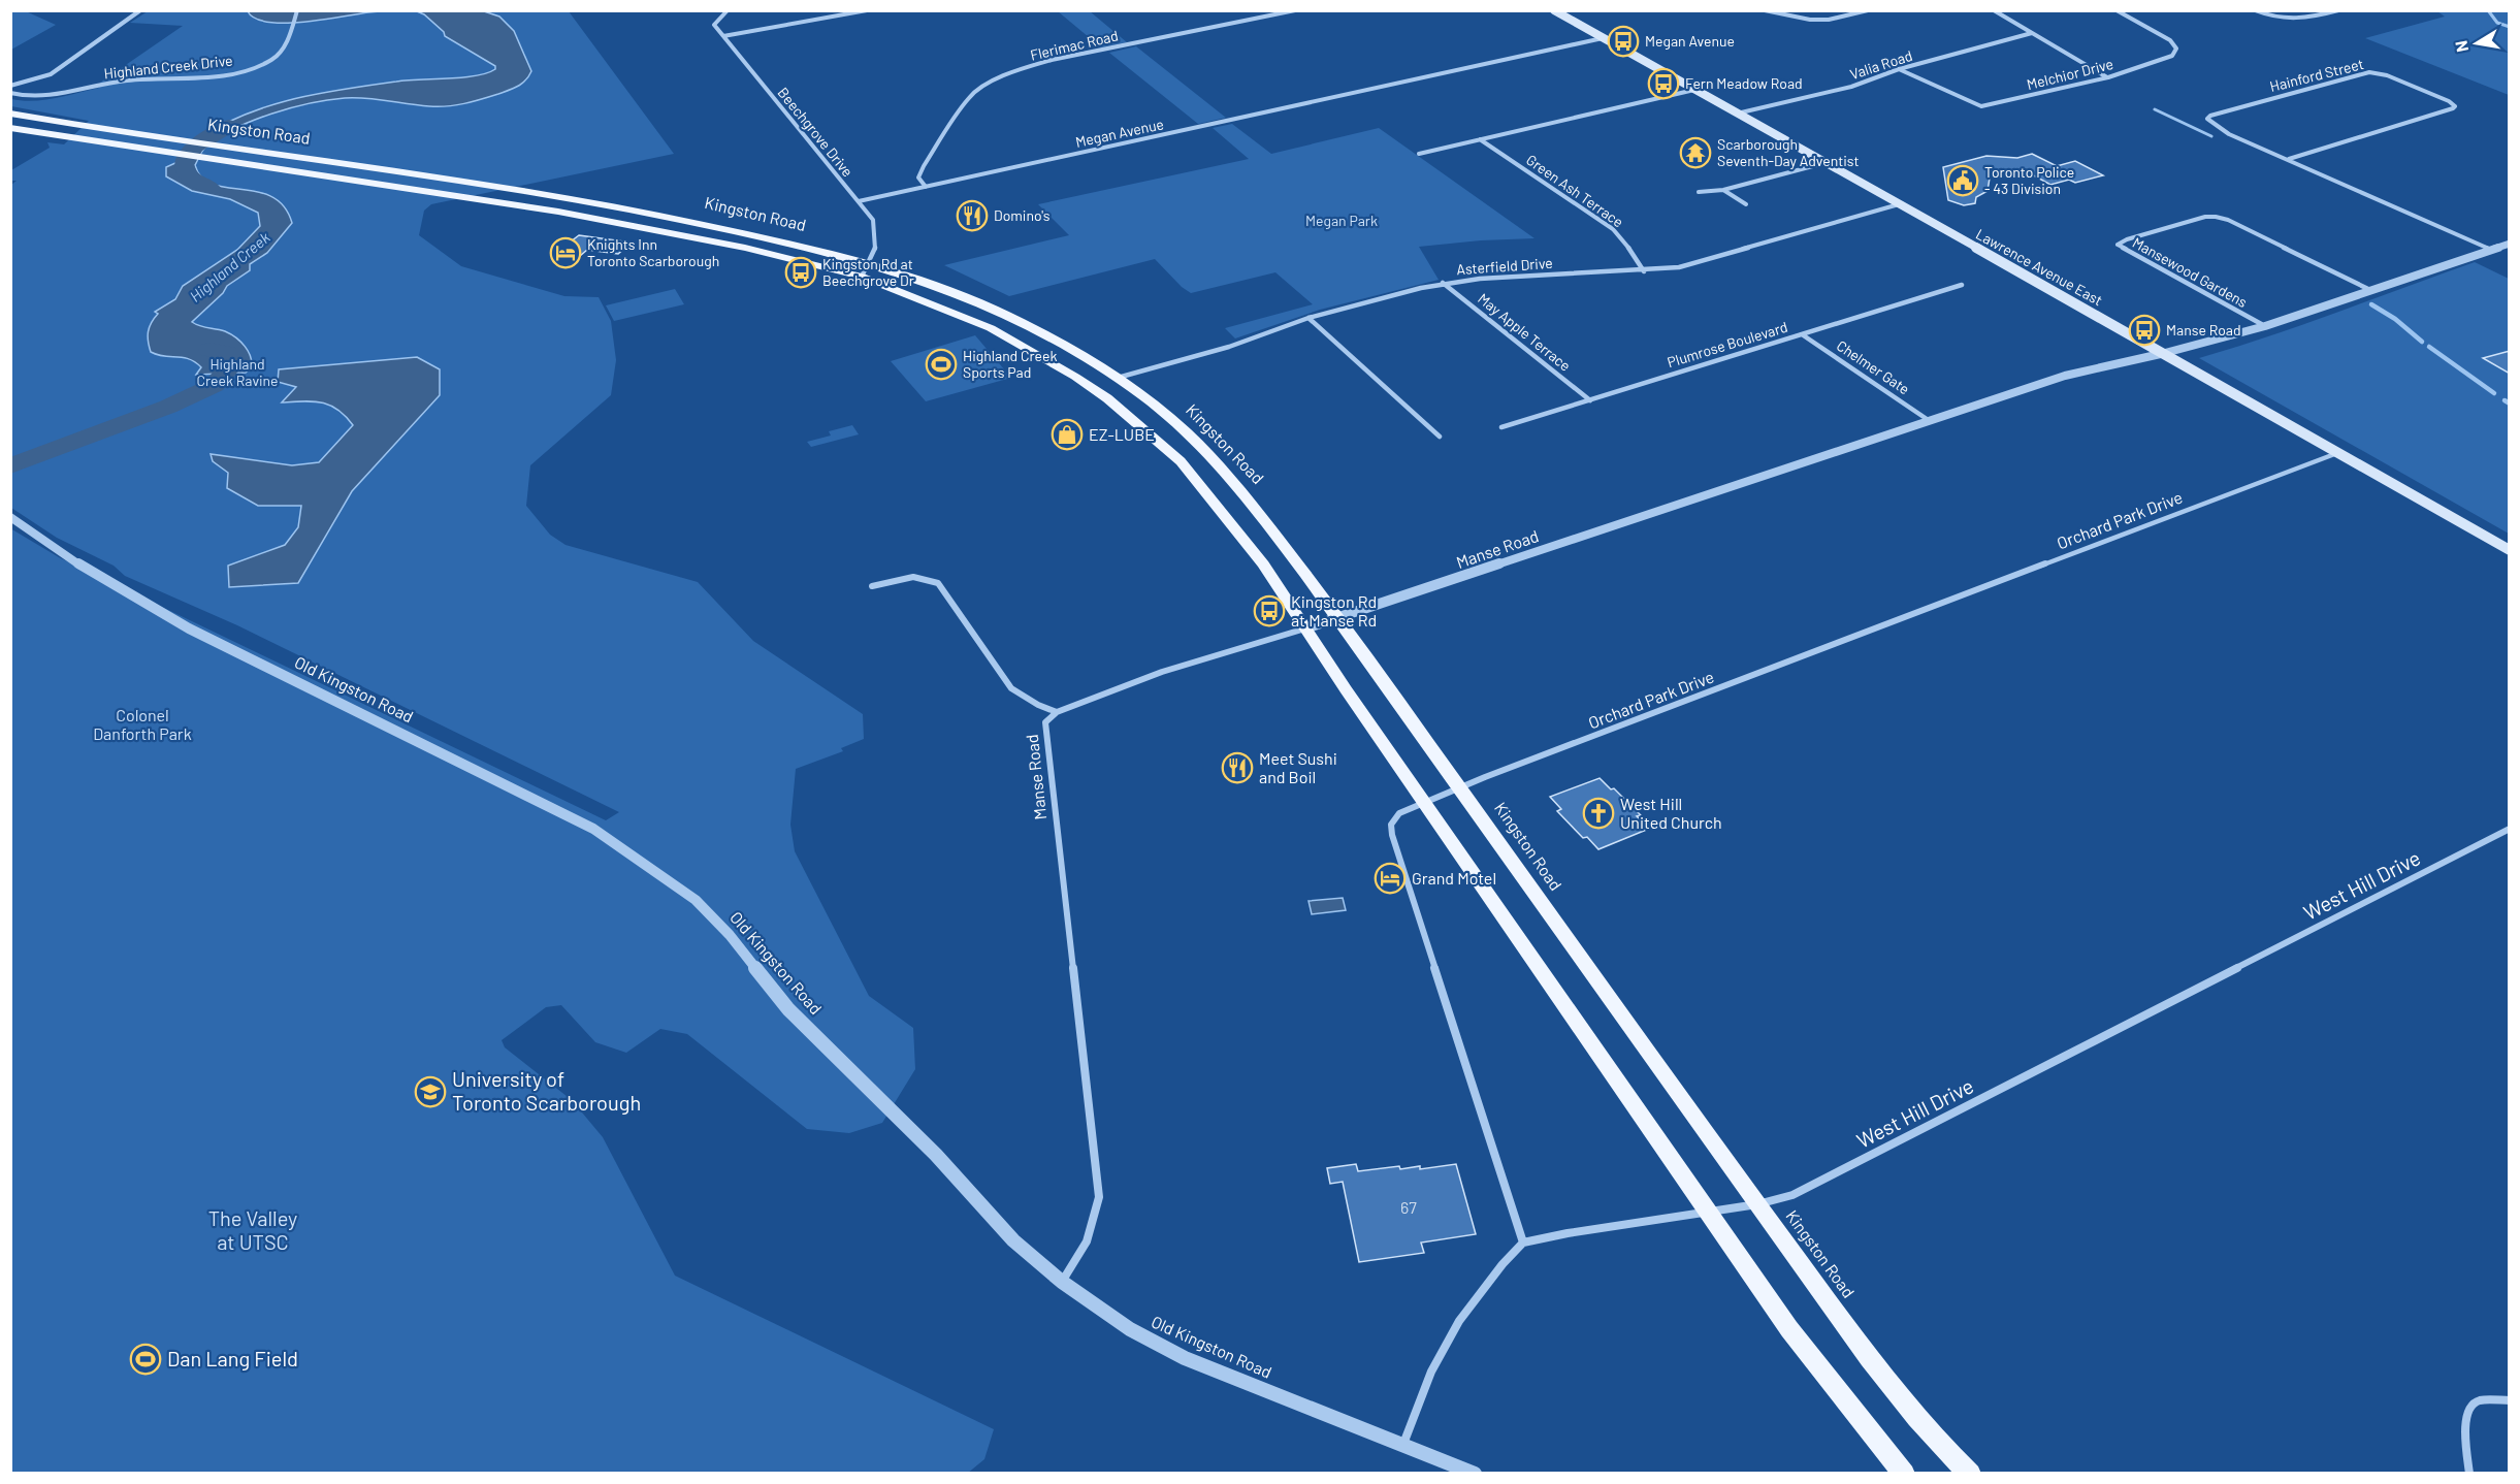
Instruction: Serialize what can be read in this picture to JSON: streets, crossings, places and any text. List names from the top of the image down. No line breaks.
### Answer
{"streets":{"main road":["Kingston Road","Lawrence Avenue East"],"street":["Flerimac Road","Valia Road","Highland Creek Drive","Melchior Drive","Hainford Street","Beechgrove Drive","Megan Avenue","Green Ash Terrace","Asterfield Drive","Mansewood Gardens","May Apple Terrace","Plumrose Boulevard","Chelmer Gate","Orchard Park Drive","Manse Road","Old Kingston Road","West Hill Drive"]},"crossings":[["Flerimac Road","Megan Avenue"],["Valia Road","Melchior Drive"],["Valia Road","Lawrence Avenue East"],["Hainford Street","Manse Road"],["Kingston Road","Beechgrove Drive"],["Kingston Road","Asterfield Drive"],["Kingston Road","Orchard Park Drive"],["Kingston Road","Manse Road"],["Kingston Road","West Hill Drive"],["Beechgrove Drive","Megan Avenue"],["Megan Avenue","Lawrence Avenue East"],["Green Ash Terrace","Asterfield Drive"],["Asterfield Drive","Lawrence Avenue East"],["Asterfield Drive","May Apple Terrace"],["Lawrence Avenue East","Orchard Park Drive"],["Lawrence Avenue East","Manse Road"],["Mansewood Gardens","Manse Road"],["May Apple Terrace","Plumrose Boulevard"],["Plumrose Boulevard","Chelmer Gate"],["Chelmer Gate","Manse Road"],["Orchard Park Drive","West Hill Drive"],["Manse Road","Old Kingston Road"]],"water":["Highland Creek"],"parks":["Megan Park","Highland Creek Ravine","Colonel Danforth Park","The Valley at UTSC"],"places":{"bus stop":["Megan Avenue","Fern Meadow Road","Kingston Rd at Beechgrove Dr","Manse Road","Kingston Rd at Manse Rd"],"temple":["Scarborough Seventh-Day Adventist"],"public building":["Toronto Police - 43 Division"],"restaurant":["Domino's","Meet Sushi and Boil"],"hotel":["Knights Inn Toronto Scarborough","Grand Motel"],"sports":["Highland Creek Sports Pad","Dan Lang Field"],"shop":["EZ-LUBE"],"church":["West Hill United Church"],"school or university":["University of Toronto Scarborough"]},"house_numbers":["67"],"north":"left"}
